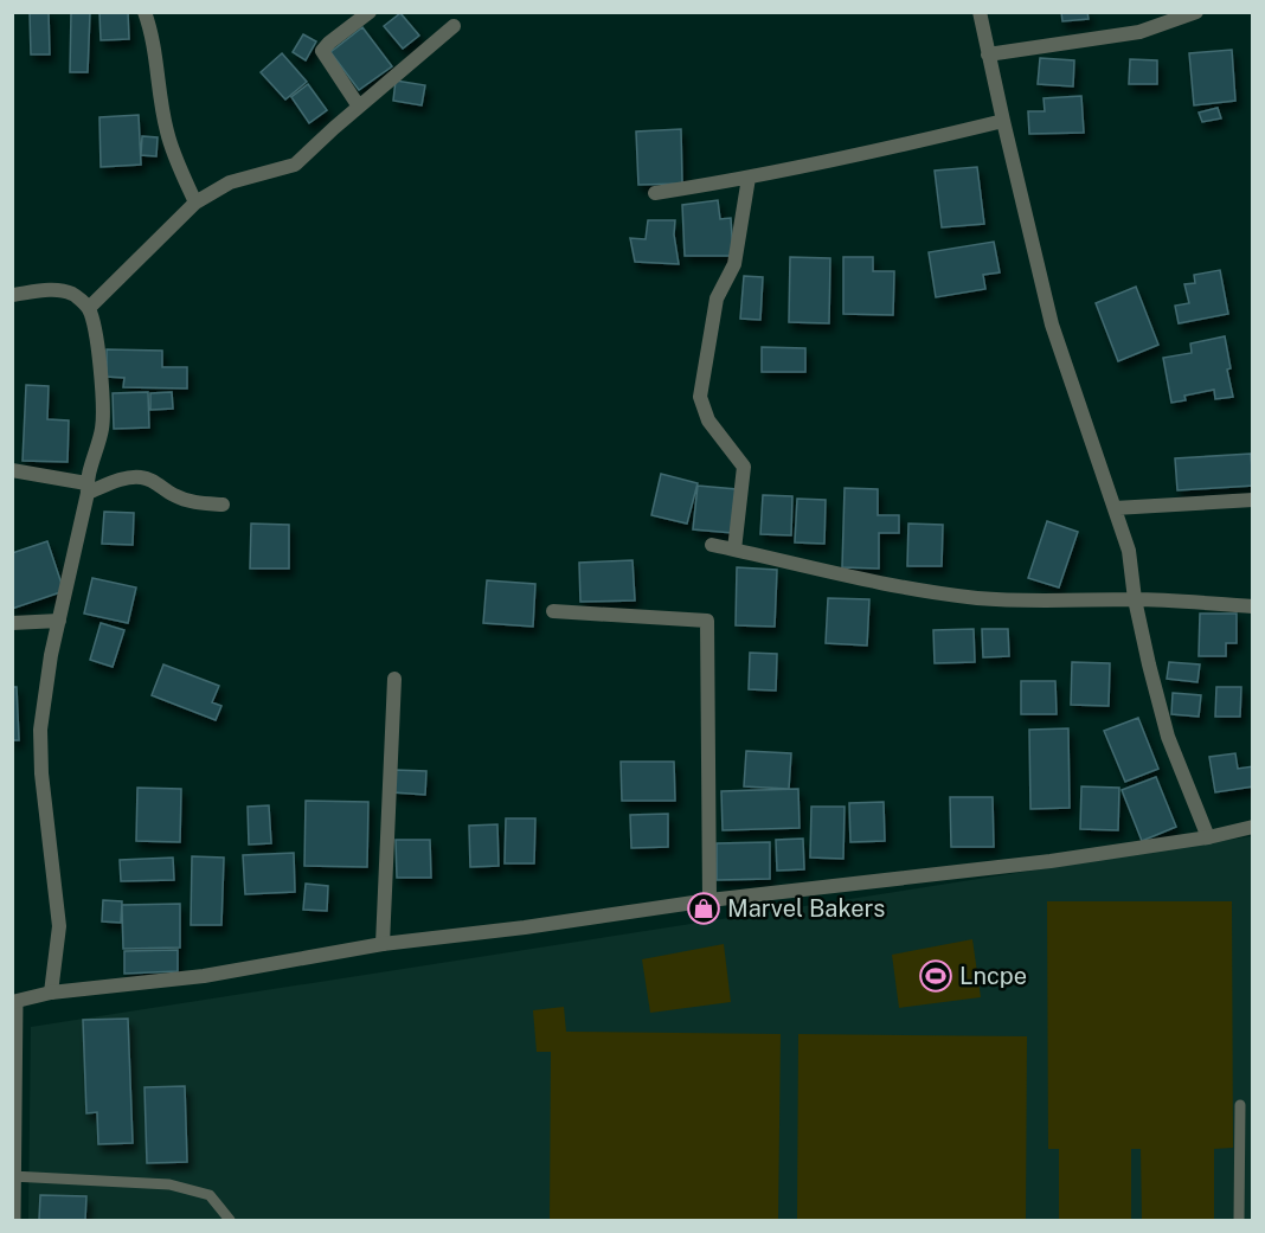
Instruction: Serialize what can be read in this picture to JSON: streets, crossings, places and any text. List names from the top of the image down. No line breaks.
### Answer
{"places":{"shop":["Marvel Bakers"],"sports":["Lncpe"]}}
